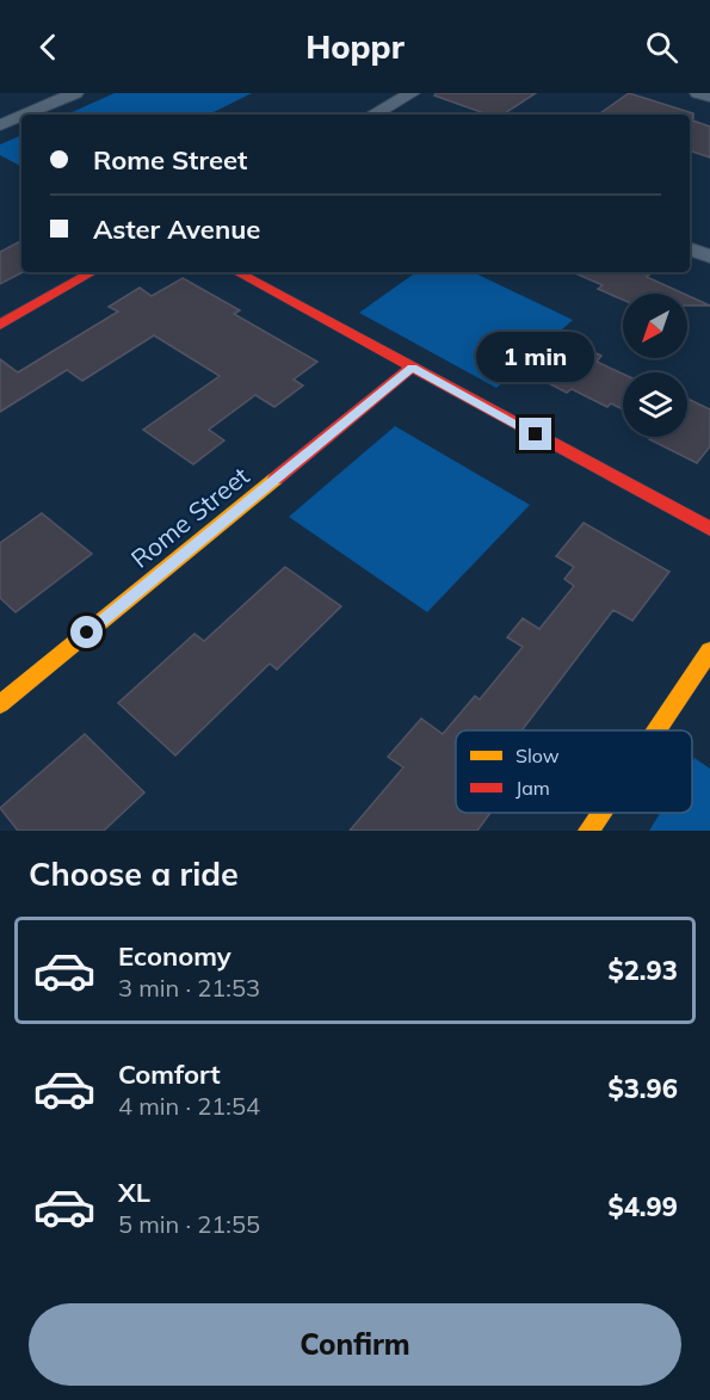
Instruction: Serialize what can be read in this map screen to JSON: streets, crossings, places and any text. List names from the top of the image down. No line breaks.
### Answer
{"streets":{"street":["Rome Street"]},"legend":["Slow","Jam"],"north":"bottom left","page":{"header":"Hoppr","banner":["Rome Street","Aster Avenue"],"bubble":"1 min","heading":"Choose a ride","list":[{"name":"Economy","note":"3 min · 21:53","value":"$2.93"},{"name":"Comfort","note":"4 min · 21:54","value":"$3.96"},{"name":"XL","note":"5 min · 21:55","value":"$4.99"}],"buttons":"Confirm"}}
